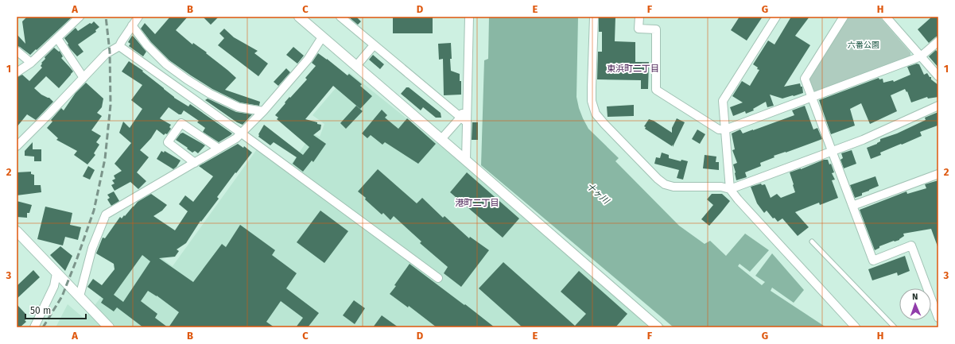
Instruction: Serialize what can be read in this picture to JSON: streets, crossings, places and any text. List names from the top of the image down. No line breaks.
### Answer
{"districts":["東浜町二丁目","港町二丁目"],"water":["十ヶ川"],"parks":["六番公園"],"scale_bar":"50 m","north":"top","grid":{"columns":["A","B","C","D","E","F","G","H"],"rows":["1","2","3"]}}
